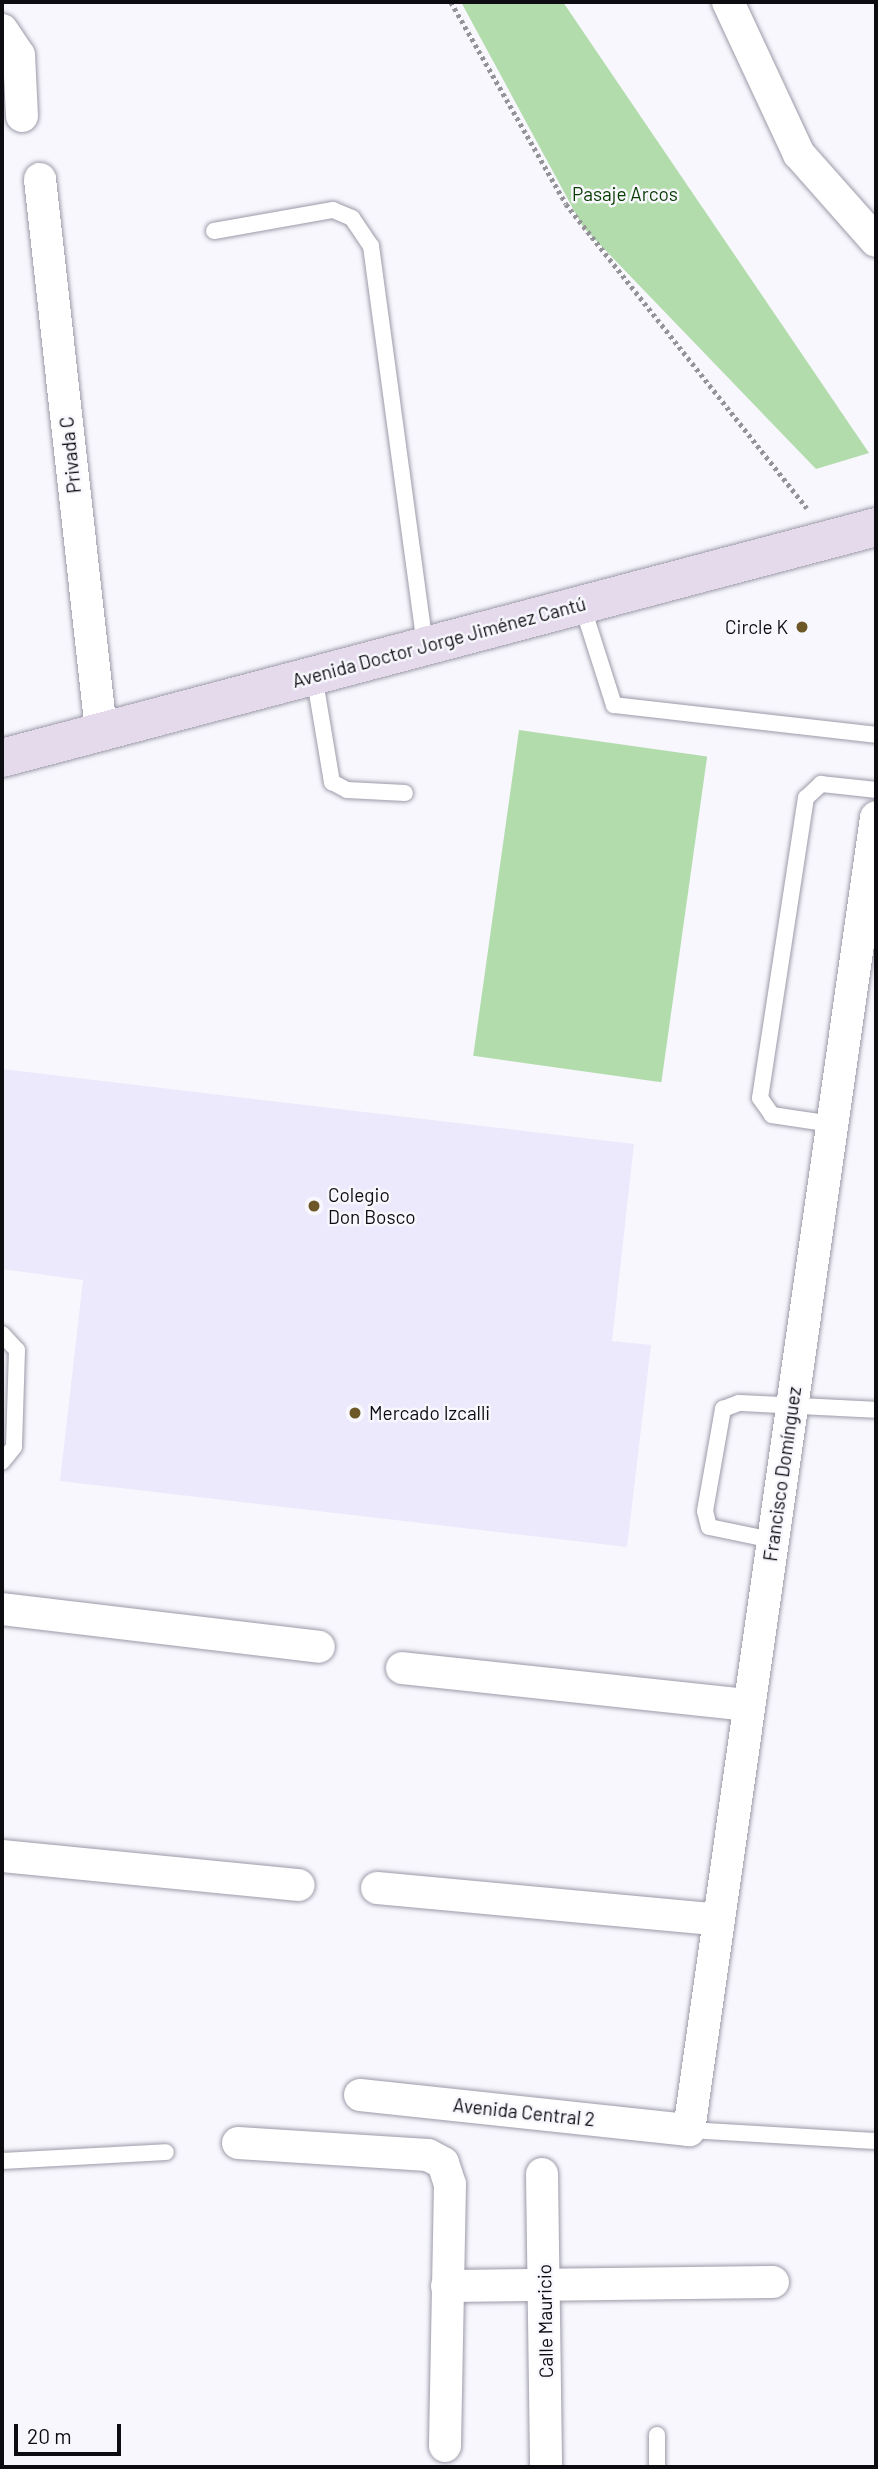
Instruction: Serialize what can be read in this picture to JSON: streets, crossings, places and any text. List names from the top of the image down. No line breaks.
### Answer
{"streets":{"main road":["Avenida Doctor Jorge Jiménez Cantú"],"street":["Privada C","Francisco Domínguez","Avenida Central 2","Calle Mauricio"]},"crossings":[["Privada C","Avenida Doctor Jorge Jiménez Cantú"],["Francisco Domínguez","Avenida Central 2"]],"parks":["Pasaje Arcos"],"places":["Circle K","Colegio Don Bosco","Mercado Izcalli"],"scale_bar":"20 m"}
